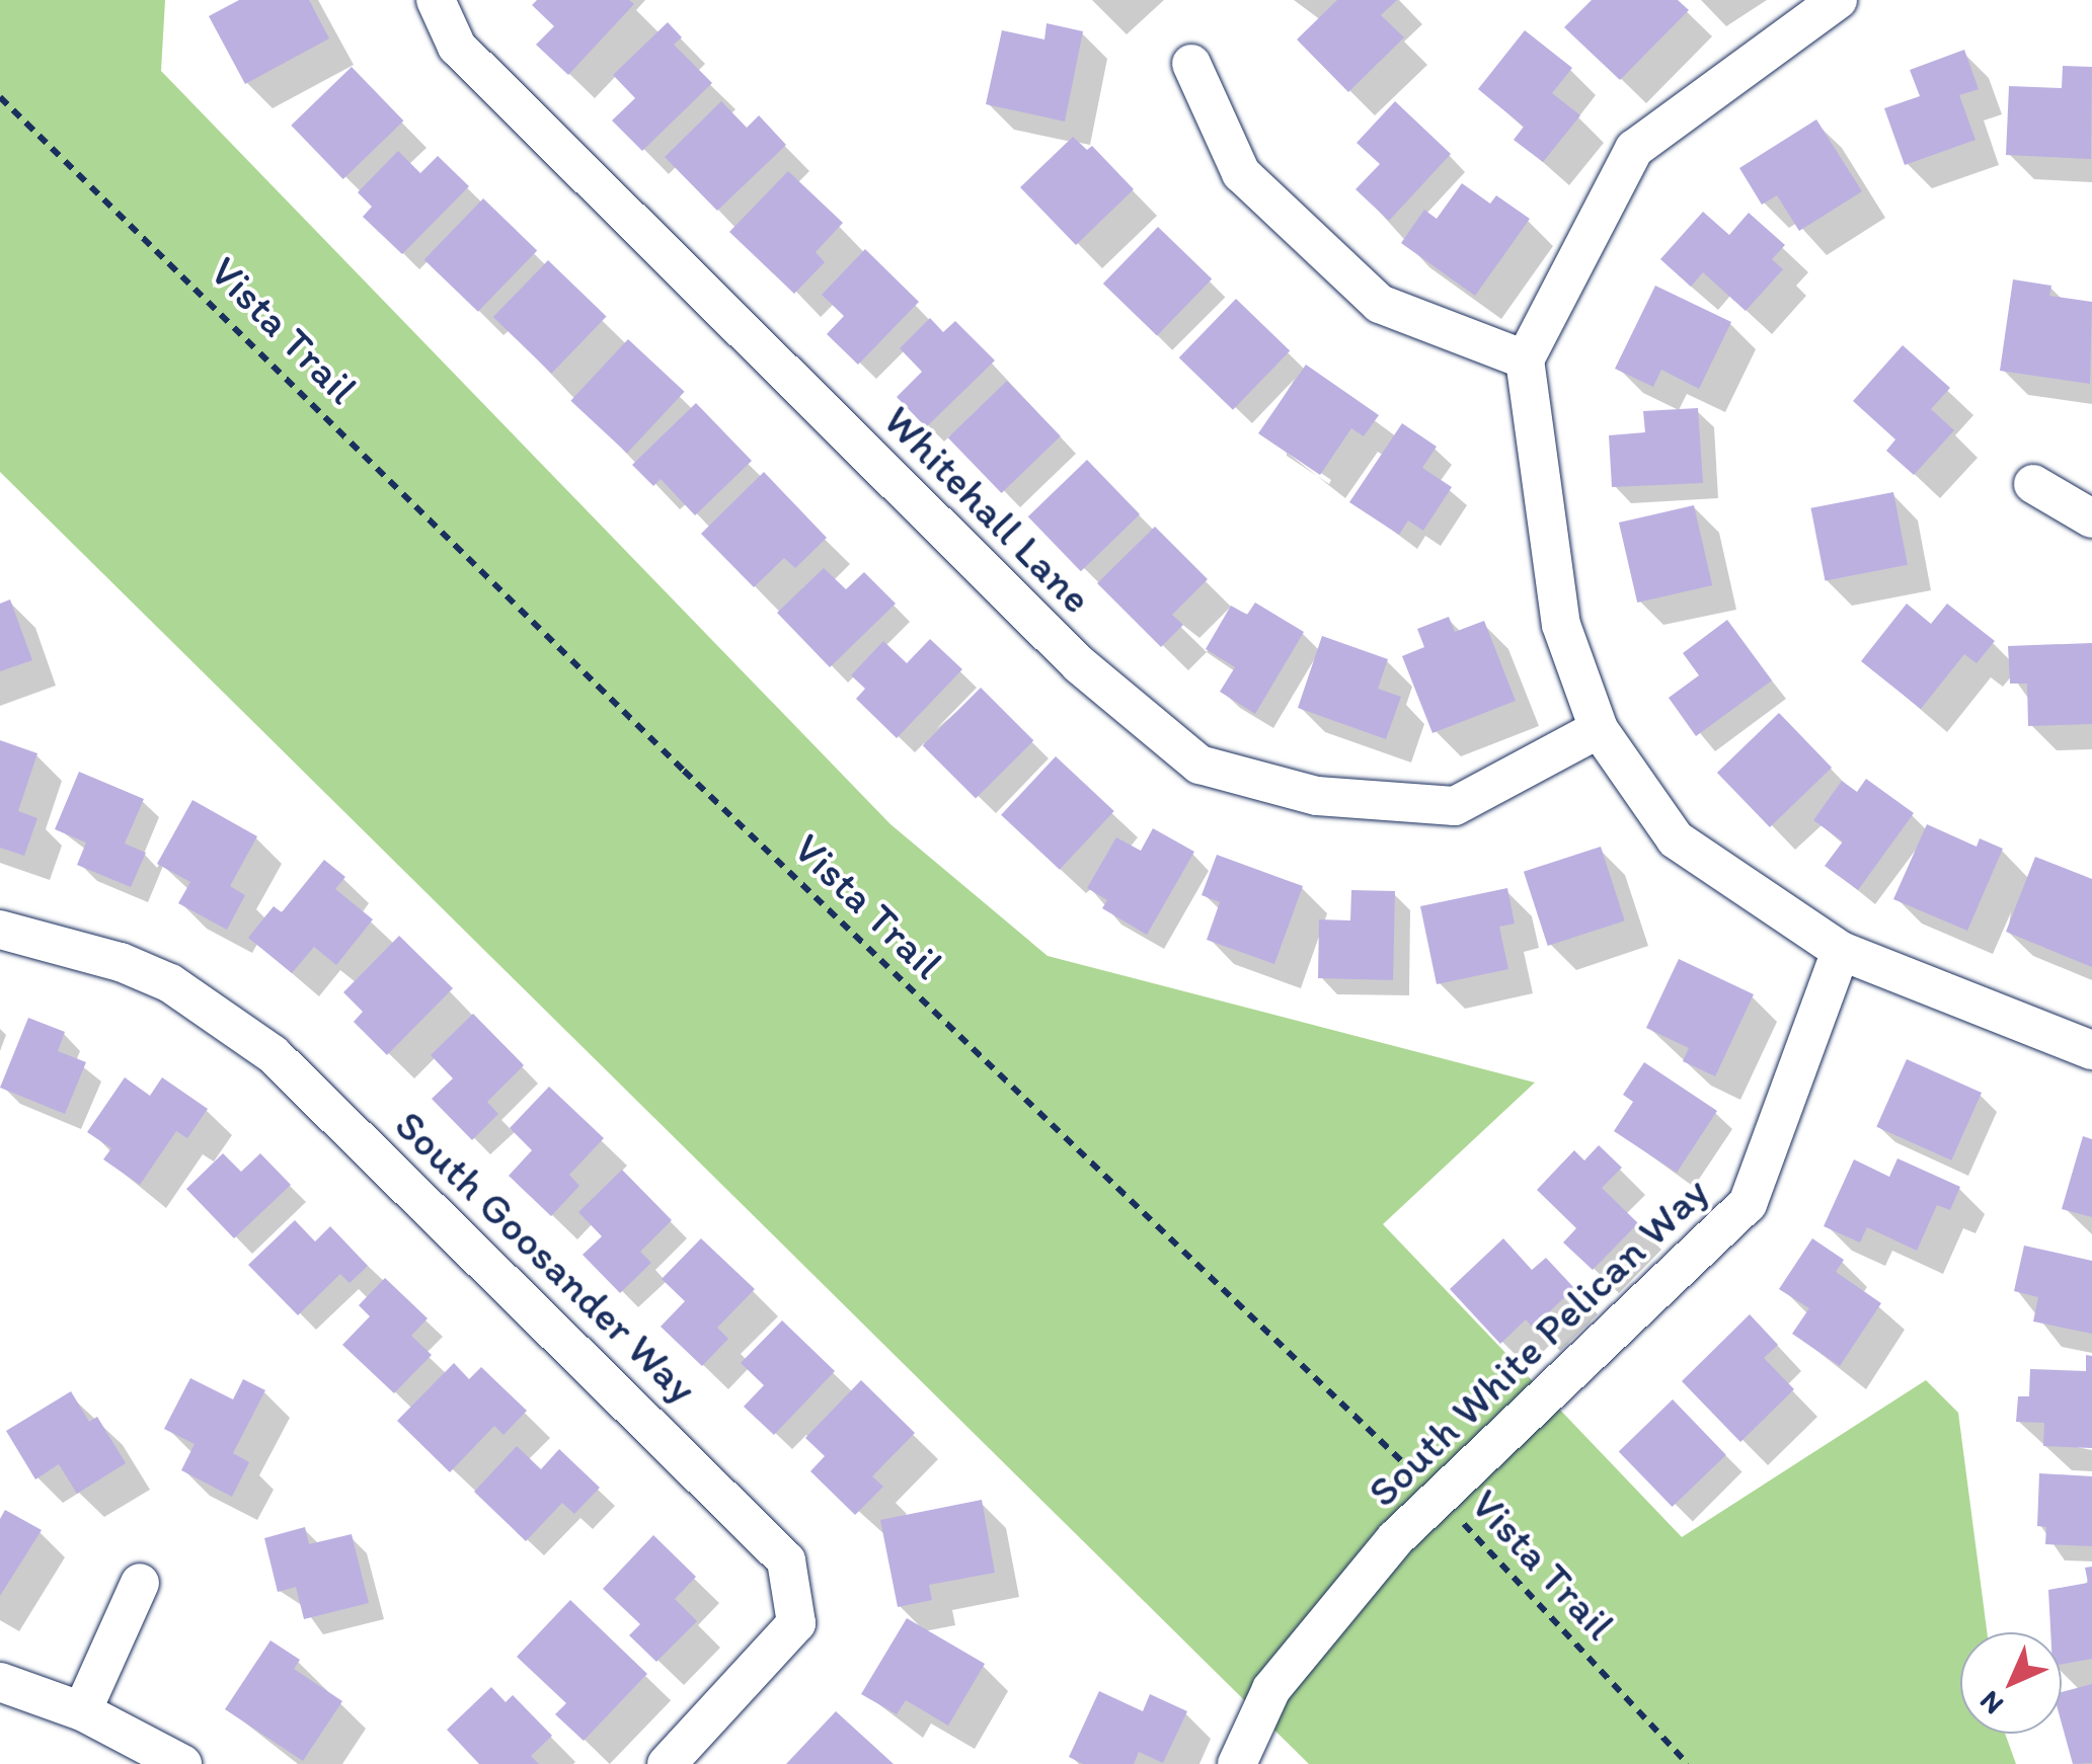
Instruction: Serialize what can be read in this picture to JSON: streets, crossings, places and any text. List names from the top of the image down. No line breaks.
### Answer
{"streets":{"street":["Whitehall Lane","South Goosander Way","South White Pelican Way"],"path":["Vista Trail"]},"crossings":[["Vista Trail","South White Pelican Way"]],"north":"bottom left"}
